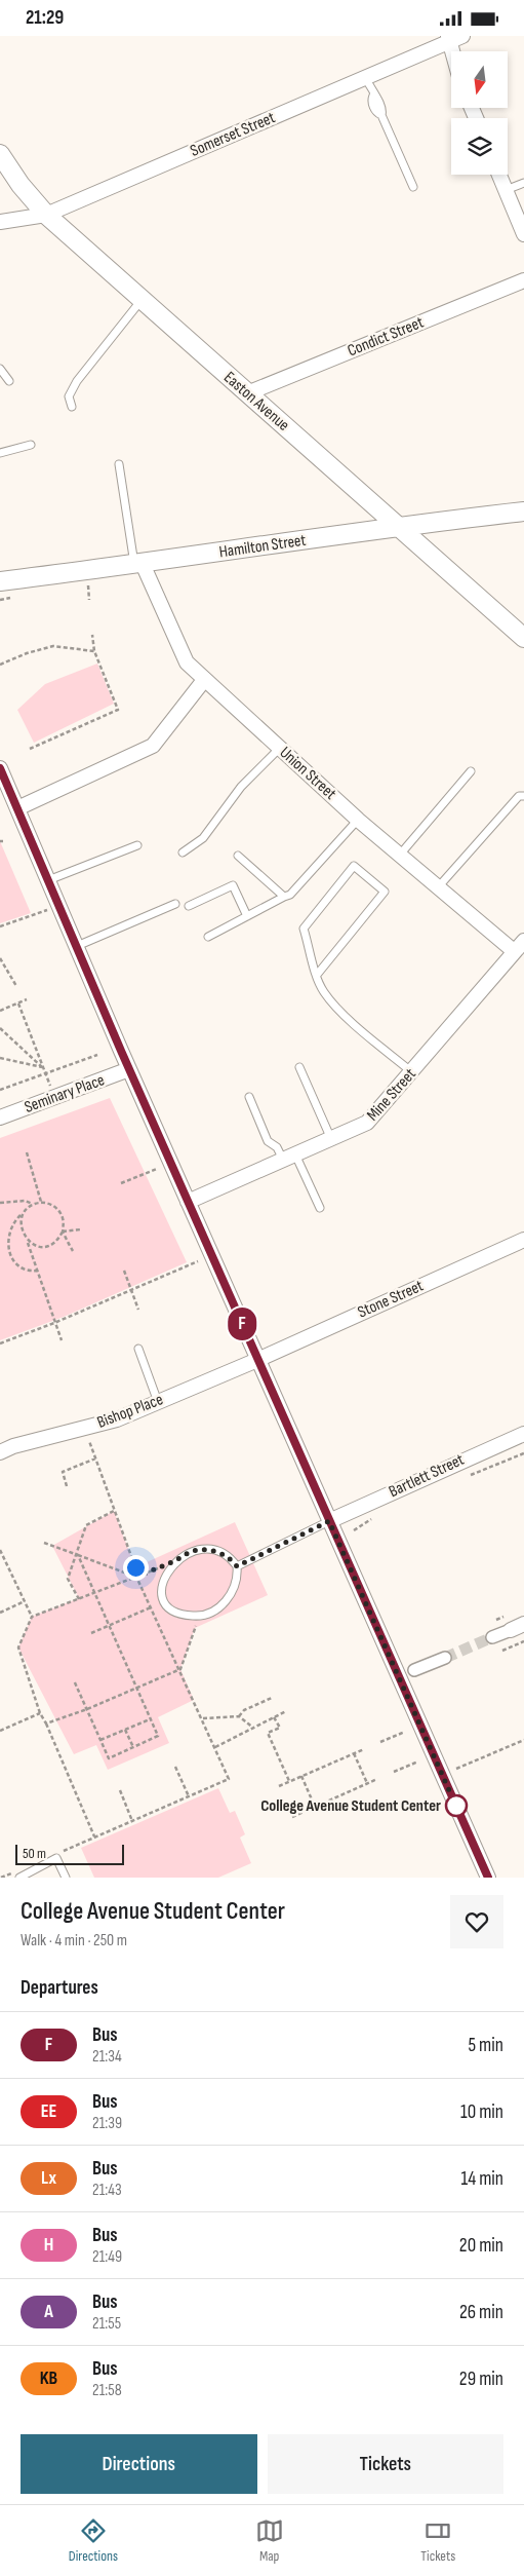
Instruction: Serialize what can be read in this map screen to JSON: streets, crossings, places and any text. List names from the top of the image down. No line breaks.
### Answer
{"streets":{"street":["Somerset Street","Condict Street","Easton Avenue","Hamilton Street","Union Street","Seminary Place","Mine Street","Stone Street","Bishop Place","Bartlett Street"]},"crossings":[["Somerset Street","Easton Avenue"],["Condict Street","Easton Avenue"],["Easton Avenue","Hamilton Street"],["Hamilton Street","Union Street"],["Union Street","Mine Street"],["Stone Street","Bishop Place"]],"places":["College Avenue Student Center"],"lines":["bus line F"],"scale_bar":"50 m","north":"bottom","page":{"status":"21:29","on_map":"F","scale":"50 m","heading":[["College Avenue Student Center","Walk · 4 min · 250 m"],"Departures"],"list":[{"mark":"F","name":"Bus","note":"21:34","value":"5 min"},{"mark":"EE","name":"Bus","note":"21:39","value":"10 min"},{"mark":"Lx","name":"Bus","note":"21:43","value":"14 min"},{"mark":"H","name":"Bus","note":"21:49","value":"20 min"},{"mark":"A","name":"Bus","note":"21:55","value":"26 min"},{"mark":"KB","name":"Bus","note":"21:58","value":"29 min"}],"buttons":["Directions","Tickets"],"tabs":["Directions","Map","Tickets"]}}
